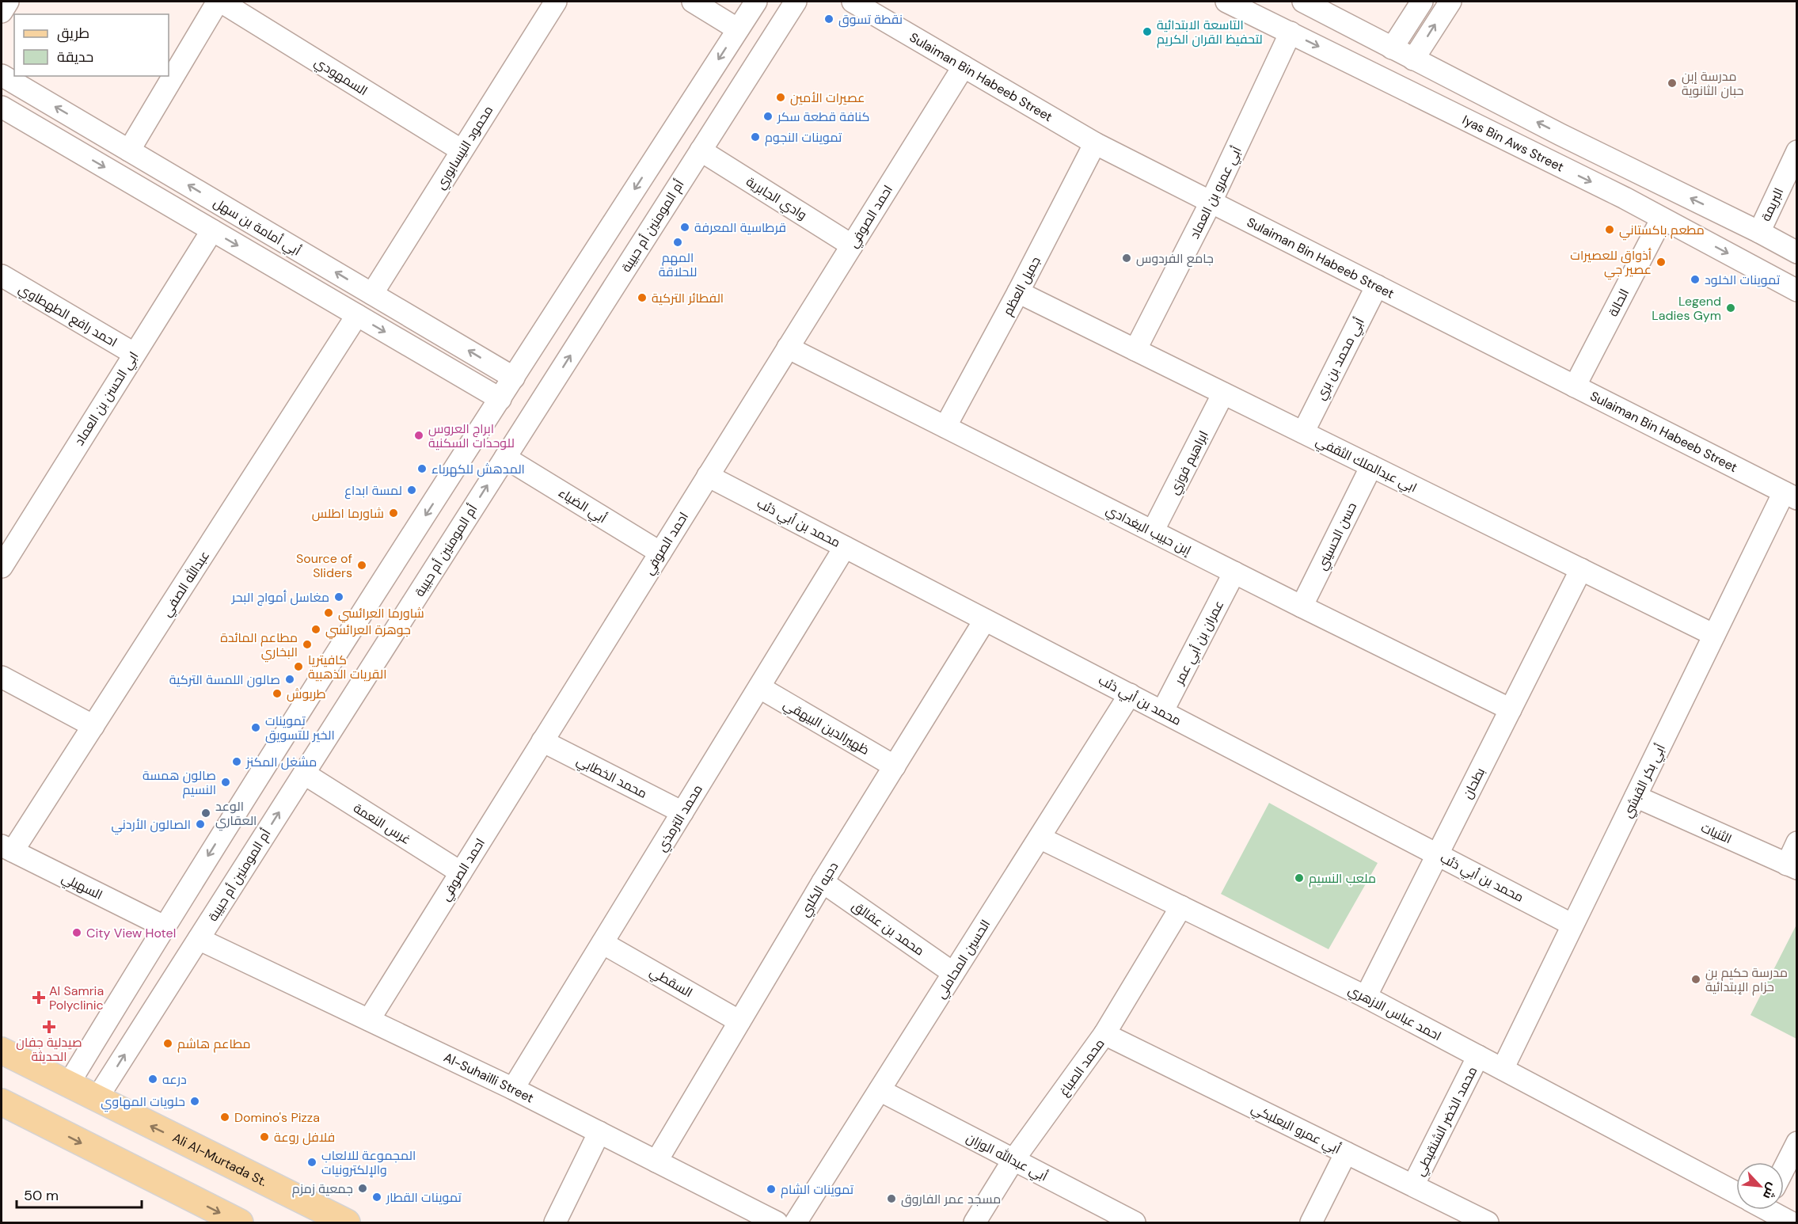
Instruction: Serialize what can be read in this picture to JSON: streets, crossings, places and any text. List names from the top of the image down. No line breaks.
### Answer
{"streets":{"main road":["Ali Al-Murtada St."],"street":["السمهودي","Sulaiman Bin Habeeb Street","Iyas Bin Aws Street","محمود النيسابوري","أبي عمرو بن العماد","وادي الجابرية","البريمة","احمد الصوفي","أم المومنين أم حبيبة","أبي أمامة بن سهل","جميل العظم","الحالة","احمد رافع الطهطاوي","أبي محمد بن بري","ابي الحسن بن العماد","ابراهيم فوزي","ابي عبدالملك الثقفي","أبي الضياء","محمد بن أبي ذئب","إبن حبيب البغدادي","حسن الحسيني","عبدالله الصفي","عمران بن أبي عمر","ظهيرالدين البيهقي","محمد الخطابي","أبي بكر القبشي","بطحان","محمد الترمذي","غرس النعمة","الثنيات","السهيلي","دحيه الكلبي","محمد بن عفالق","الحسين المحاملي","السقطي","احمد عباس الازهري","محمد الصباغ","Al-Suhailli Street","محمد الخضر الشنقيطي","أبي عمرو البعلبكي","أبي عبدالله الوزان"]},"crossings":[["السمهودي","محمود النيسابوري"],["Sulaiman Bin Habeeb Street","أبي عمرو بن العماد"],["Sulaiman Bin Habeeb Street","احمد الصوفي"],["Sulaiman Bin Habeeb Street","جميل العظم"],["Sulaiman Bin Habeeb Street","الحالة"],["Sulaiman Bin Habeeb Street","أبي محمد بن بري"],["Sulaiman Bin Habeeb Street","أبي بكر القبشي"],["Iyas Bin Aws Street","أبي عمرو بن العماد"],["Iyas Bin Aws Street","الحالة"],["محمود النيسابوري","أبي أمامة بن سهل"],["أبي عمرو بن العماد","ابي عبدالملك الثقفي"],["وادي الجابرية","احمد الصوفي"],["وادي الجابرية","أم المومنين أم حبيبة"],["احمد الصوفي","أبي الضياء"],["احمد الصوفي","محمد بن أبي ذئب"],["احمد الصوفي","إبن حبيب البغدادي"],["احمد الصوفي","محمد الخطابي"],["احمد الصوفي","غرس النعمة"],["احمد الصوفي","Al-Suhailli Street"],["أم المومنين أم حبيبة","أبي الضياء"],["أم المومنين أم حبيبة","غرس النعمة"],["أم المومنين أم حبيبة","Al-Suhailli Street"],["أم المومنين أم حبيبة","Ali Al-Murtada St."],["أبي أمامة بن سهل","ابي الحسن بن العماد"],["أبي أمامة بن سهل","عبدالله الصفي"],["جميل العظم","ابي عبدالملك الثقفي"],["جميل العظم","إبن حبيب البغدادي"],["احمد رافع الطهطاوي","ابي الحسن بن العماد"],["أبي محمد بن بري","ابي عبدالملك الثقفي"],["ابراهيم فوزي","ابي عبدالملك الثقفي"],["ابراهيم فوزي","إبن حبيب البغدادي"],["ابي عبدالملك الثقفي","حسن الحسيني"],["ابي عبدالملك الثقفي","أبي بكر القبشي"],["ابي عبدالملك الثقفي","بطحان"],["محمد بن أبي ذئب","عمران بن أبي عمر"],["محمد بن أبي ذئب","أبي بكر القبشي"],["محمد بن أبي ذئب","بطحان"],["محمد بن أبي ذئب","محمد الترمذي"],["محمد بن أبي ذئب","دحيه الكلبي"],["محمد بن أبي ذئب","الحسين المحاملي"],["إبن حبيب البغدادي","حسن الحسيني"],["إبن حبيب البغدادي","عمران بن أبي عمر"],["إبن حبيب البغدادي","بطحان"],["عبدالله الصفي","السهيلي"],["ظهيرالدين البيهقي","محمد الترمذي"],["ظهيرالدين البيهقي","دحيه الكلبي"],["محمد الخطابي","محمد الترمذي"],["أبي بكر القبشي","الثنيات"],["أبي بكر القبشي","احمد عباس الازهري"],["بطحان","احمد عباس الازهري"],["محمد الترمذي","السقطي"],["محمد الترمذي","Al-Suhailli Street"],["دحيه الكلبي","محمد بن عفالق"],["دحيه الكلبي","السقطي"],["دحيه الكلبي","Al-Suhailli Street"],["محمد بن عفالق","الحسين المحاملي"],["الحسين المحاملي","احمد عباس الازهري"],["الحسين المحاملي","أبي عبدالله الوزان"],["احمد عباس الازهري","محمد الصباغ"],["احمد عباس الازهري","محمد الخضر الشنقيطي"],["محمد الصباغ","أبي عمرو البعلبكي"],["محمد الصباغ","أبي عبدالله الوزان"],["محمد الخضر الشنقيطي","أبي عمرو البعلبكي"]],"places":{"other":["نقطة تسوق","التاسعة الابتدائية لتحفيظ القران الكريم","مدرسة إبن حبان الثانوية","عصيرات الأمين","كنافة قطعة سكر","تموينات النجوم","قرطاسية المعرفة","مطعم باكستاني","المهم للحلاقة","جامع الفردوس","أذواق للعصيرات عصير جي","تموينات الخلود","الفطائر التركية","Legend Ladies Gym","ابراج العروس للوحدات السكنية","المدهش للكهرباء","لمسة ابداع","شاورما اطلس","Source of Sliders","مغاسل أمواج البحر","شاورما العرائسي","جوهرة العرائسي","مطاعم المائدة البخاري","كافيتريا القريات الذهبية","صالون اللمسة التركية","طربوش","تموينات الخير للتسويق","مشغل المكنز","صالون همسة النسيم","الوعد العقاري","الصالون الأردني","ملعب النسيم","City View Hotel","مدرسة حكيم بن حزام الإبتدائية","مطاعم هاشم","درعه","حلويات المهاوي","Domino's Pizza","فلافل روعة","المجموعة للالعاب والإلكترونيات","جمعية زمزم","تموينات الشام","تموينات القطار","مسجد عمر الفاروق"],"health":["Al Samria Polyclinic","صيدلية جفان الحديثة"]},"legend":["طريق","حديقة"],"scale_bar":"50 m","north":"bottom right"}
